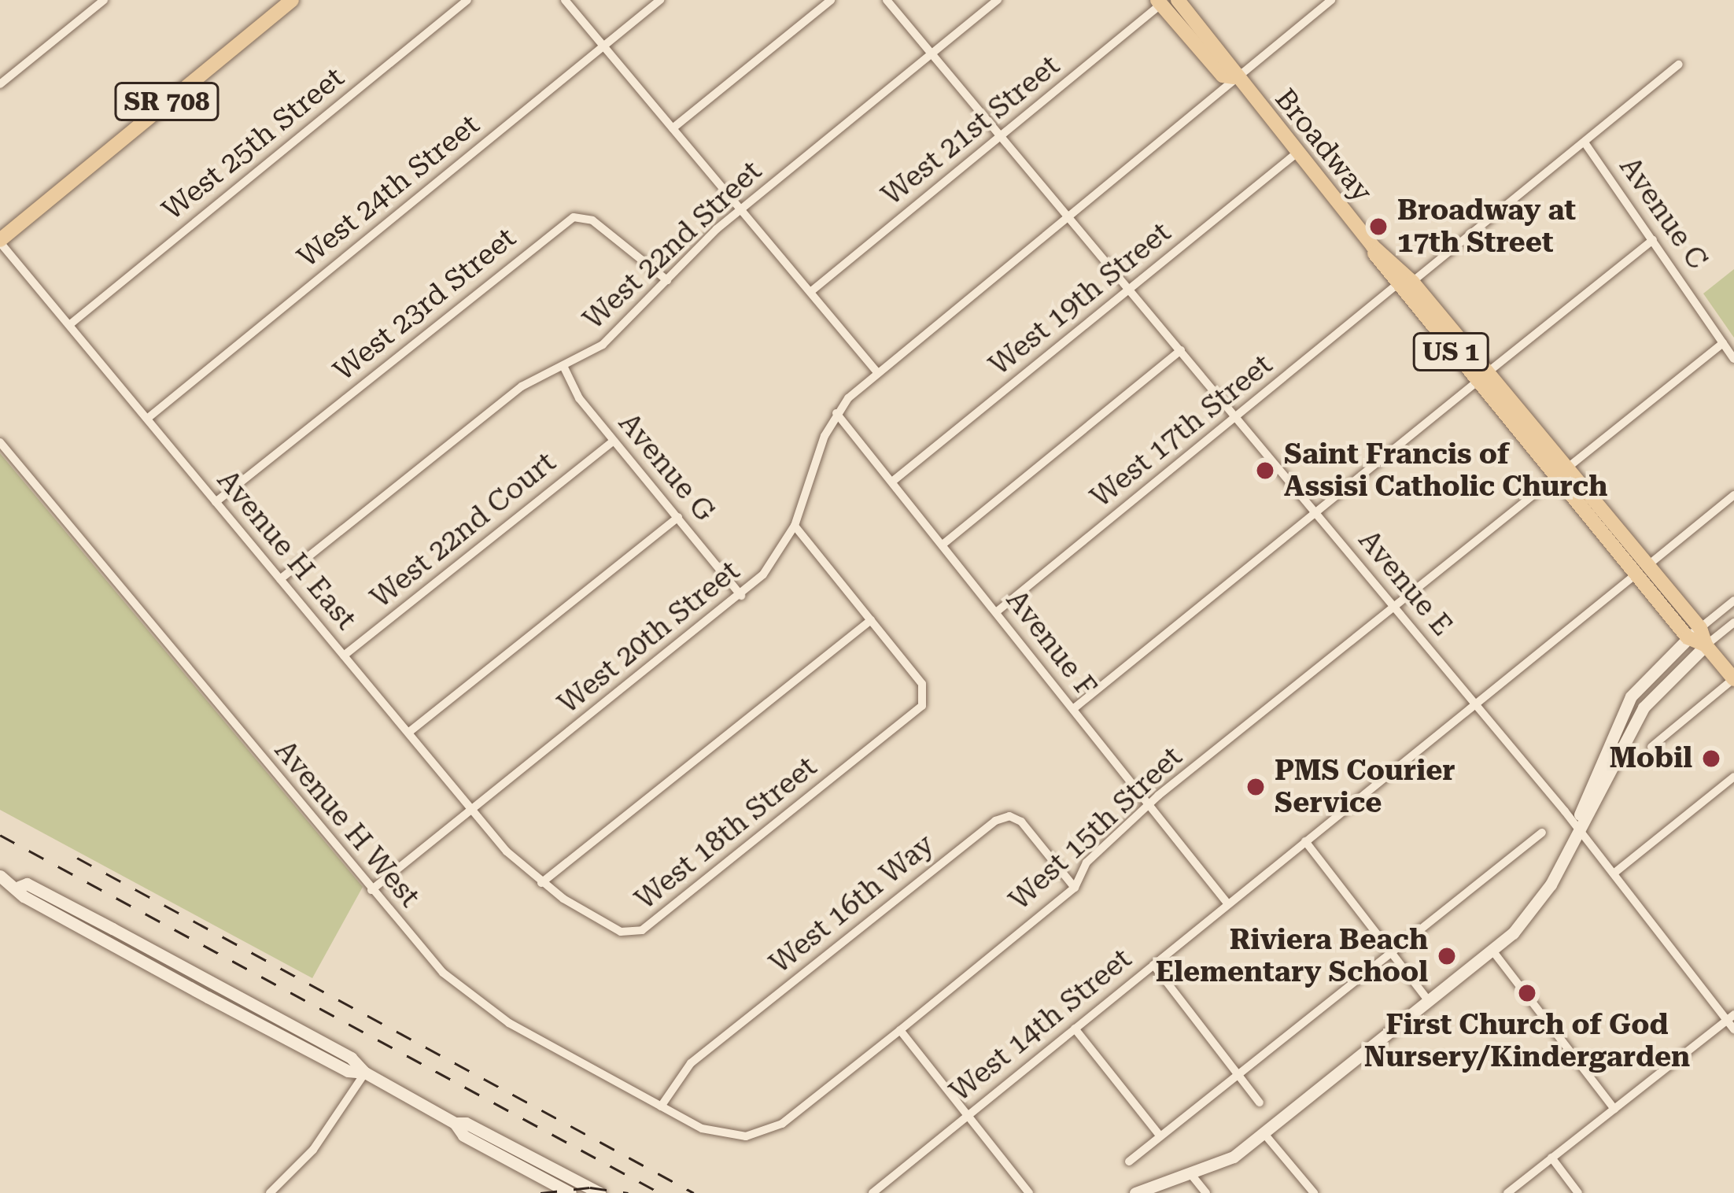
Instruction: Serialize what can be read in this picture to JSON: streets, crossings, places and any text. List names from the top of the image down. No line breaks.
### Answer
{"streets":{"main road":["SR 708","Broadway","US 1"],"street":["West 21st Street","West 25th Street","West 24th Street","Avenue C","West 22nd Street","West 19th Street","West 23rd Street","West 17th Street","Avenue G","West 22nd Court","Avenue H East","Avenue E","West 20th Street","Avenue F","Avenue H West","West 15th Street","West 18th Street","West 16th Way","West 14th Street"]},"crossings":[["SR 708","Avenue H East"],["West 21st Street","Broadway"],["West 21st Street","Avenue E"],["West 25th Street","Avenue H East"],["Broadway","West 19th Street"],["Broadway","West 17th Street"],["Broadway","West 20th Street"],["Broadway","West 15th Street"],["Broadway","West 14th Street"],["West 24th Street","Avenue H East"],["Avenue C","West 15th Street"],["West 22nd Street","West 23rd Street"],["West 22nd Street","Avenue G"],["West 22nd Street","Avenue H East"],["West 22nd Street","Avenue E"],["West 19th Street","Avenue E"],["West 19th Street","Avenue F"],["West 23rd Street","Avenue H East"],["West 17th Street","Avenue E"],["West 17th Street","Avenue F"],["Avenue G","West 22nd Court"],["Avenue G","West 20th Street"],["West 22nd Court","Avenue H East"],["Avenue H East","West 20th Street"],["Avenue H East","West 18th Street"],["Avenue E","West 20th Street"],["Avenue E","West 15th Street"],["Avenue E","West 14th Street"],["West 20th Street","Avenue F"],["West 20th Street","Avenue H West"],["Avenue F","West 15th Street"],["Avenue F","West 14th Street"],["Avenue H West","West 15th Street"],["Avenue H West","West 16th Way"],["West 15th Street","West 16th Way"]],"places":["Broadway at 17th Street","Saint Francis of Assisi Catholic Church","Mobil","PMS Courier Service","Riviera Beach Elementary School","First Church of God Nursery/Kindergarden"]}
